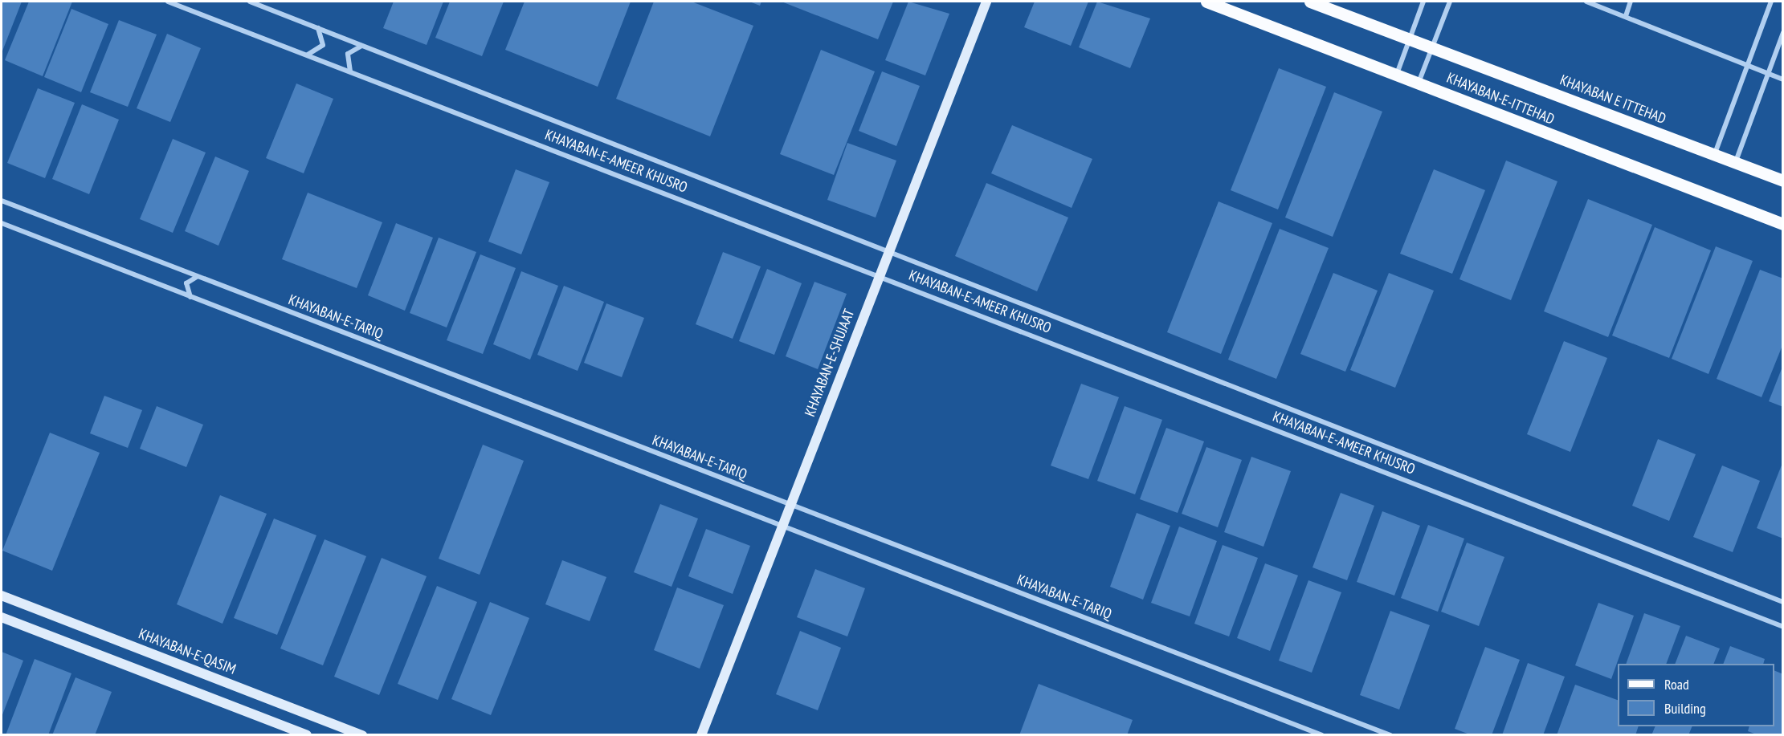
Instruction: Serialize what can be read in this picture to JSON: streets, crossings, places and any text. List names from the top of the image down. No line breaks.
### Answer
{"streets":{"main road":["KHAYABAN-E-ITTEHAD","KHAYABAN E ITTEHAD","KHAYABAN-E-SHUJAAT","KHAYABAN-E-QASIM"],"street":["KHAYABAN-E-AMEER KHUSRO","KHAYABAN-E-TARIQ"]},"crossings":[["KHAYABAN-E-AMEER KHUSRO","KHAYABAN-E-SHUJAAT"],["KHAYABAN-E-TARIQ","KHAYABAN-E-SHUJAAT"]],"legend":["Road","Building"]}
